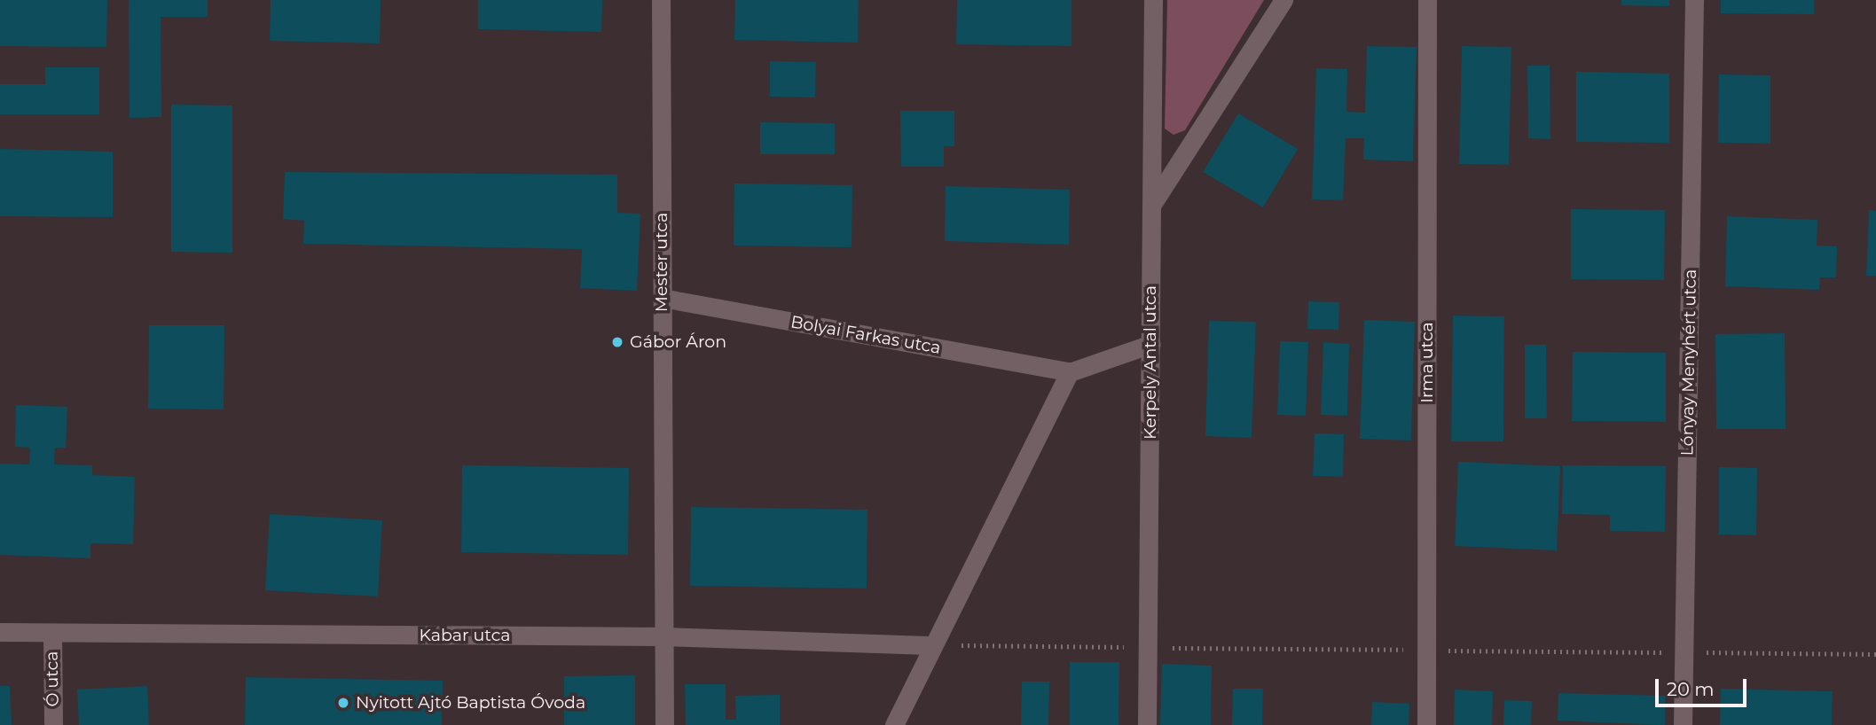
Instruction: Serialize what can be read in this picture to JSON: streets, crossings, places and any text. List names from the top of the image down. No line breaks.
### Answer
{"streets":{"street":["Mester utca","Bolyai Farkas utca","Kerpely Antal utca","Irma utca","Lónyay Menyhért utca","Kabar utca","Ó utca"]},"crossings":[["Mester utca","Bolyai Farkas utca"],["Mester utca","Kabar utca"],["Kabar utca","Ó utca"]],"places":["Gábor Áron","Nyitott Ajtó Baptista Óvoda"],"scale_bar":"20 m"}
